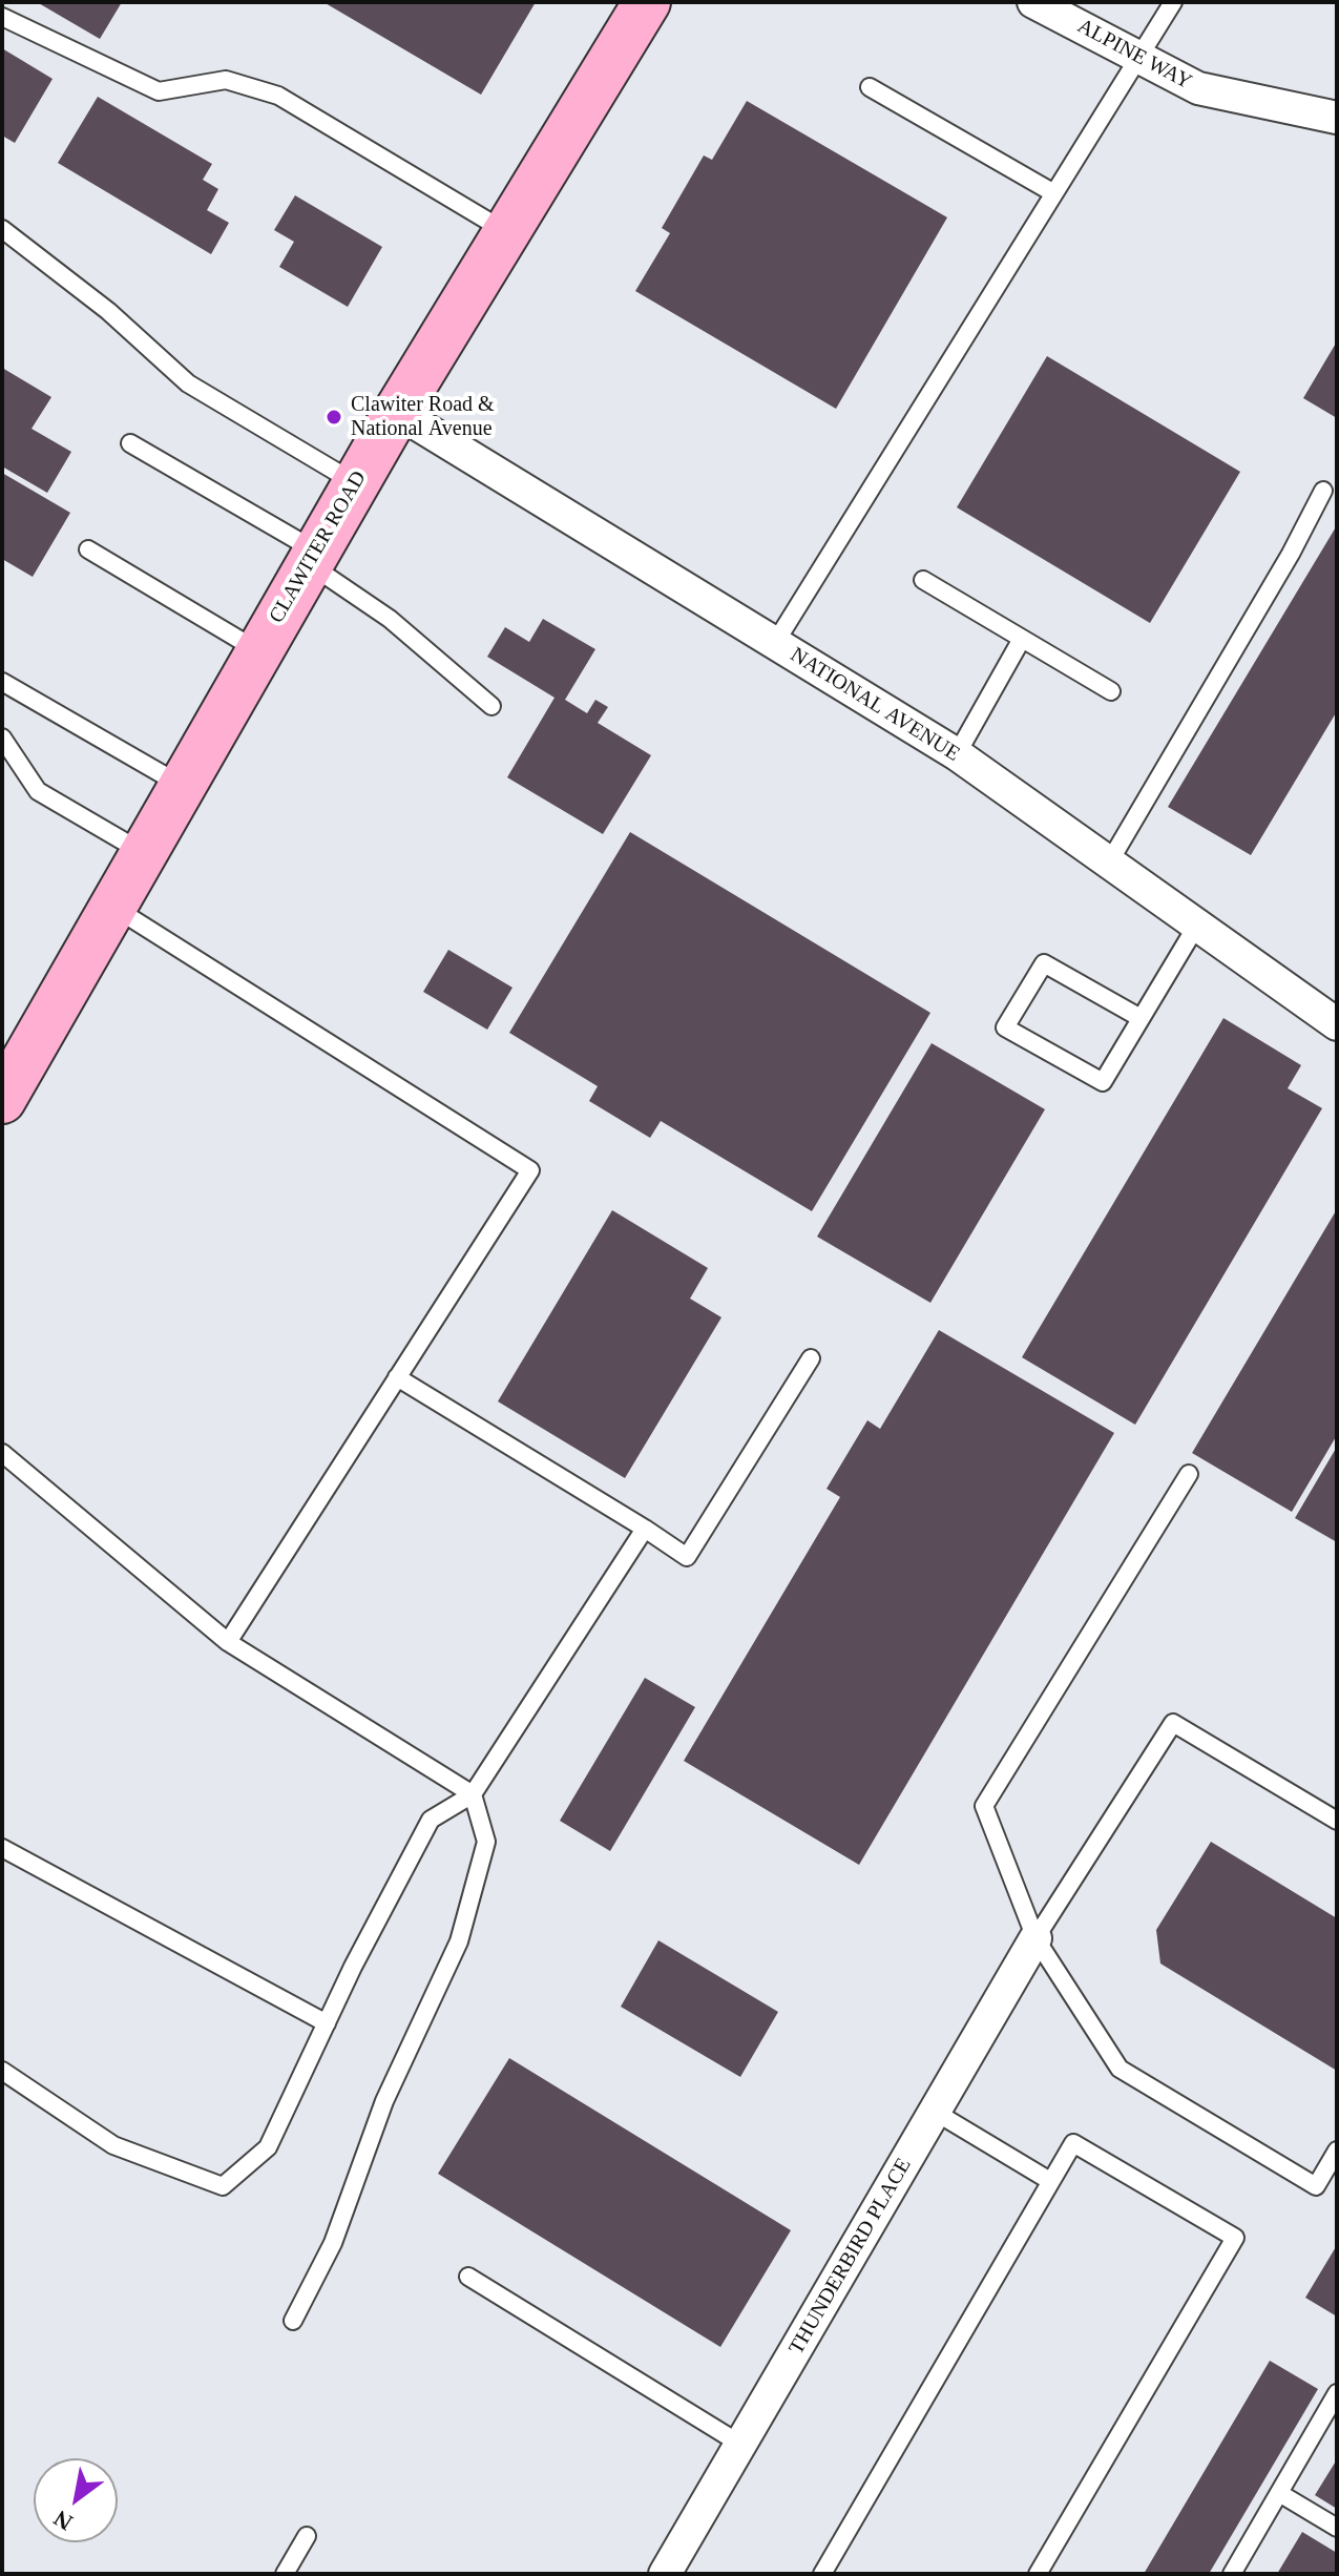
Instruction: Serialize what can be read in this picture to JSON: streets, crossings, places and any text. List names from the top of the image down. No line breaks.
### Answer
{"streets":{"main road":["CLAWITER ROAD"],"street":["ALPINE WAY","NATIONAL AVENUE","THUNDERBIRD PLACE"]},"crossings":[["CLAWITER ROAD","NATIONAL AVENUE"]],"places":["Clawiter Road & National Avenue"],"north":"bottom left"}
